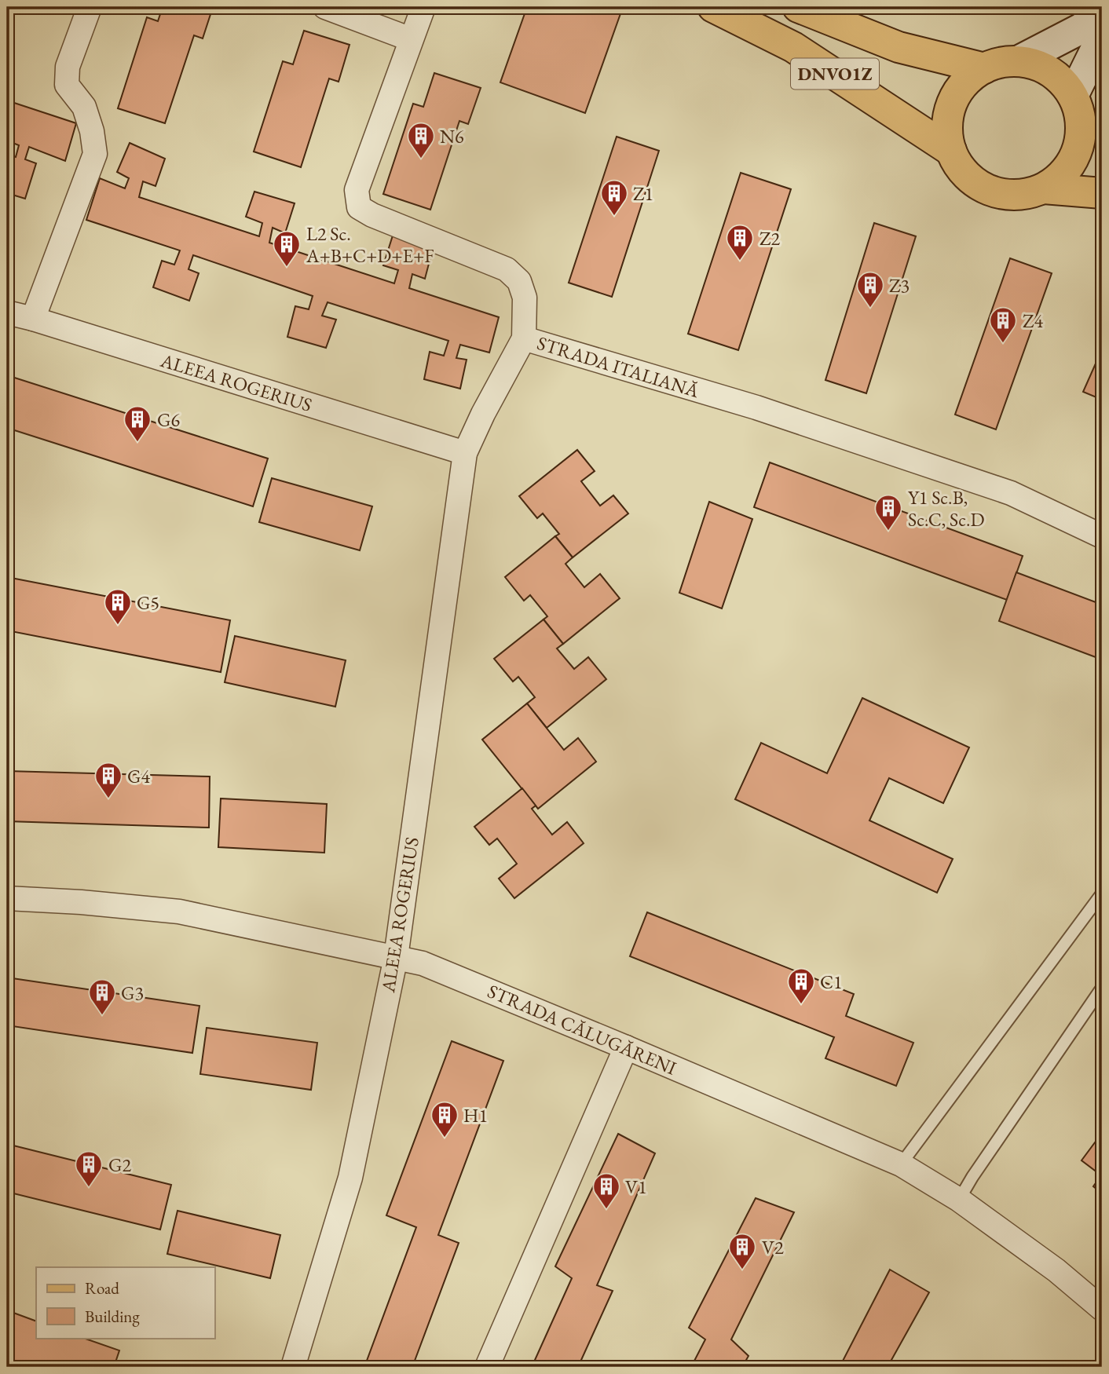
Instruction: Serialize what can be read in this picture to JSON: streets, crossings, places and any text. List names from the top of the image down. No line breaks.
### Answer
{"streets":{"main road":["DNVO1Z"],"street":["STRADA ITALIANĂ","ALEEA ROGERIUS","STRADA CĂLUGĂRENI"]},"crossings":[["STRADA ITALIANĂ","ALEEA ROGERIUS"],["ALEEA ROGERIUS","STRADA CĂLUGĂRENI"]],"places":{"building":["N6","Z1","Z2","L2 Sc. A+B+C+D+E+F","Z3","Z4","G6","Y1 Sc.B, Sc.C, Sc.D","G5","G4","C1","G3","H1","G2","V1","V2"]},"legend":["Road","Building"]}
